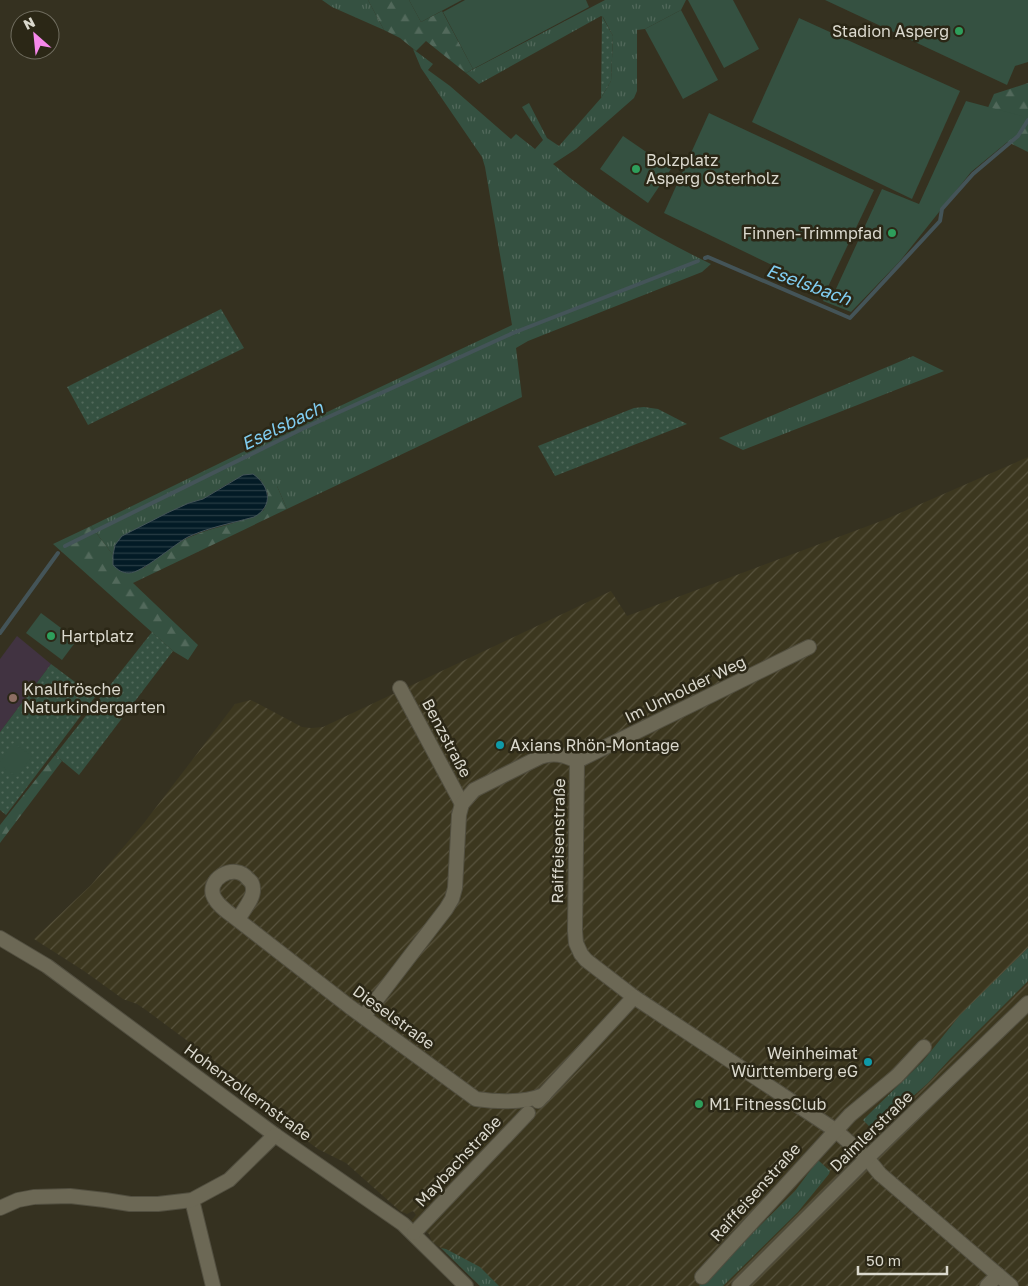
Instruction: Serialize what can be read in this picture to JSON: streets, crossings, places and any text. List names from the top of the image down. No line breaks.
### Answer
{"streets":{"street":["Im Unholder Weg","Benzstraße","Raiffeisenstraße","Dieselstraße","Hohenzollernstraße","Daimlerstraße","Maybachstraße"]},"crossings":[["Im Unholder Weg","Raiffeisenstraße"],["Benzstraße","Raiffeisenstraße"],["Raiffeisenstraße","Daimlerstraße"],["Raiffeisenstraße","Maybachstraße"],["Dieselstraße","Maybachstraße"],["Hohenzollernstraße","Maybachstraße"]],"water":["Eselsbach"],"places":["Stadion Asperg","Bolzplatz Asperg Osterholz","Finnen-Trimmpfad","Hartplatz","Knallfrösche Naturkindergarten","Axians Rhön-Montage","Weinheimat Württemberg eG","M1 FitnessClub"],"scale_bar":"50 m","north":"top left"}
